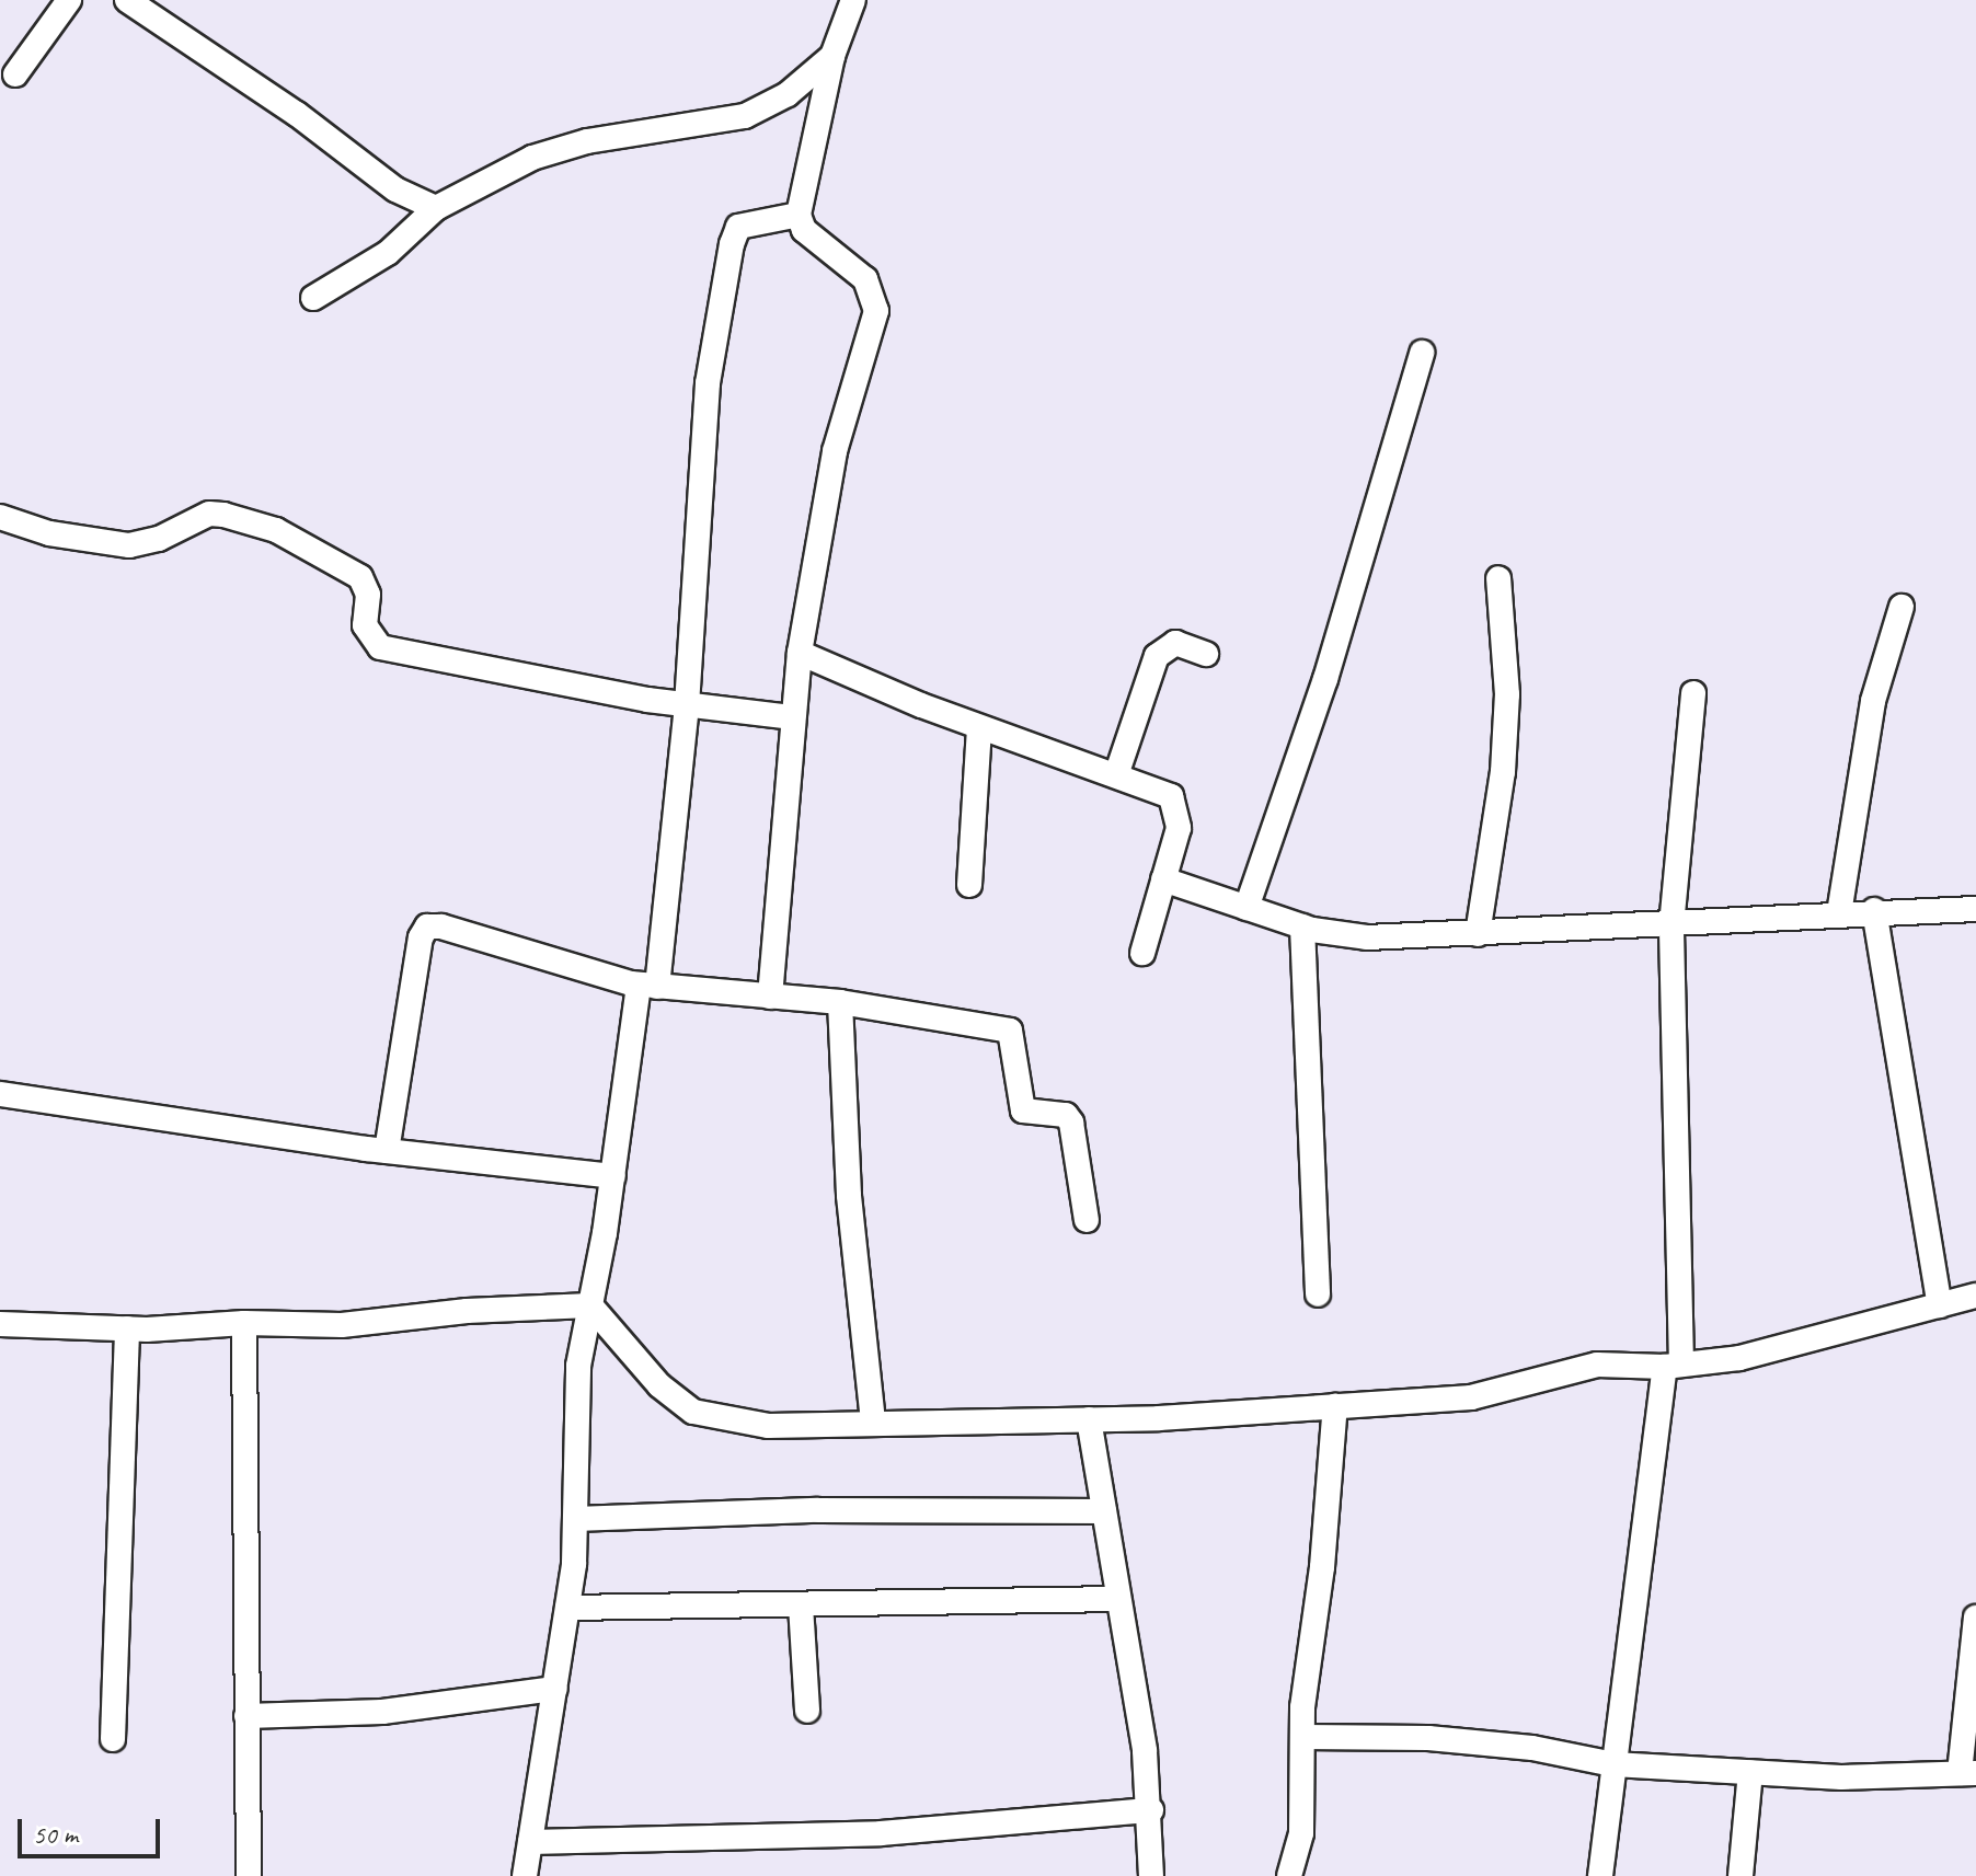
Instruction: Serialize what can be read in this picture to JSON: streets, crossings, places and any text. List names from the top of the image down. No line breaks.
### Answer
{"scale_bar":"50 m"}
